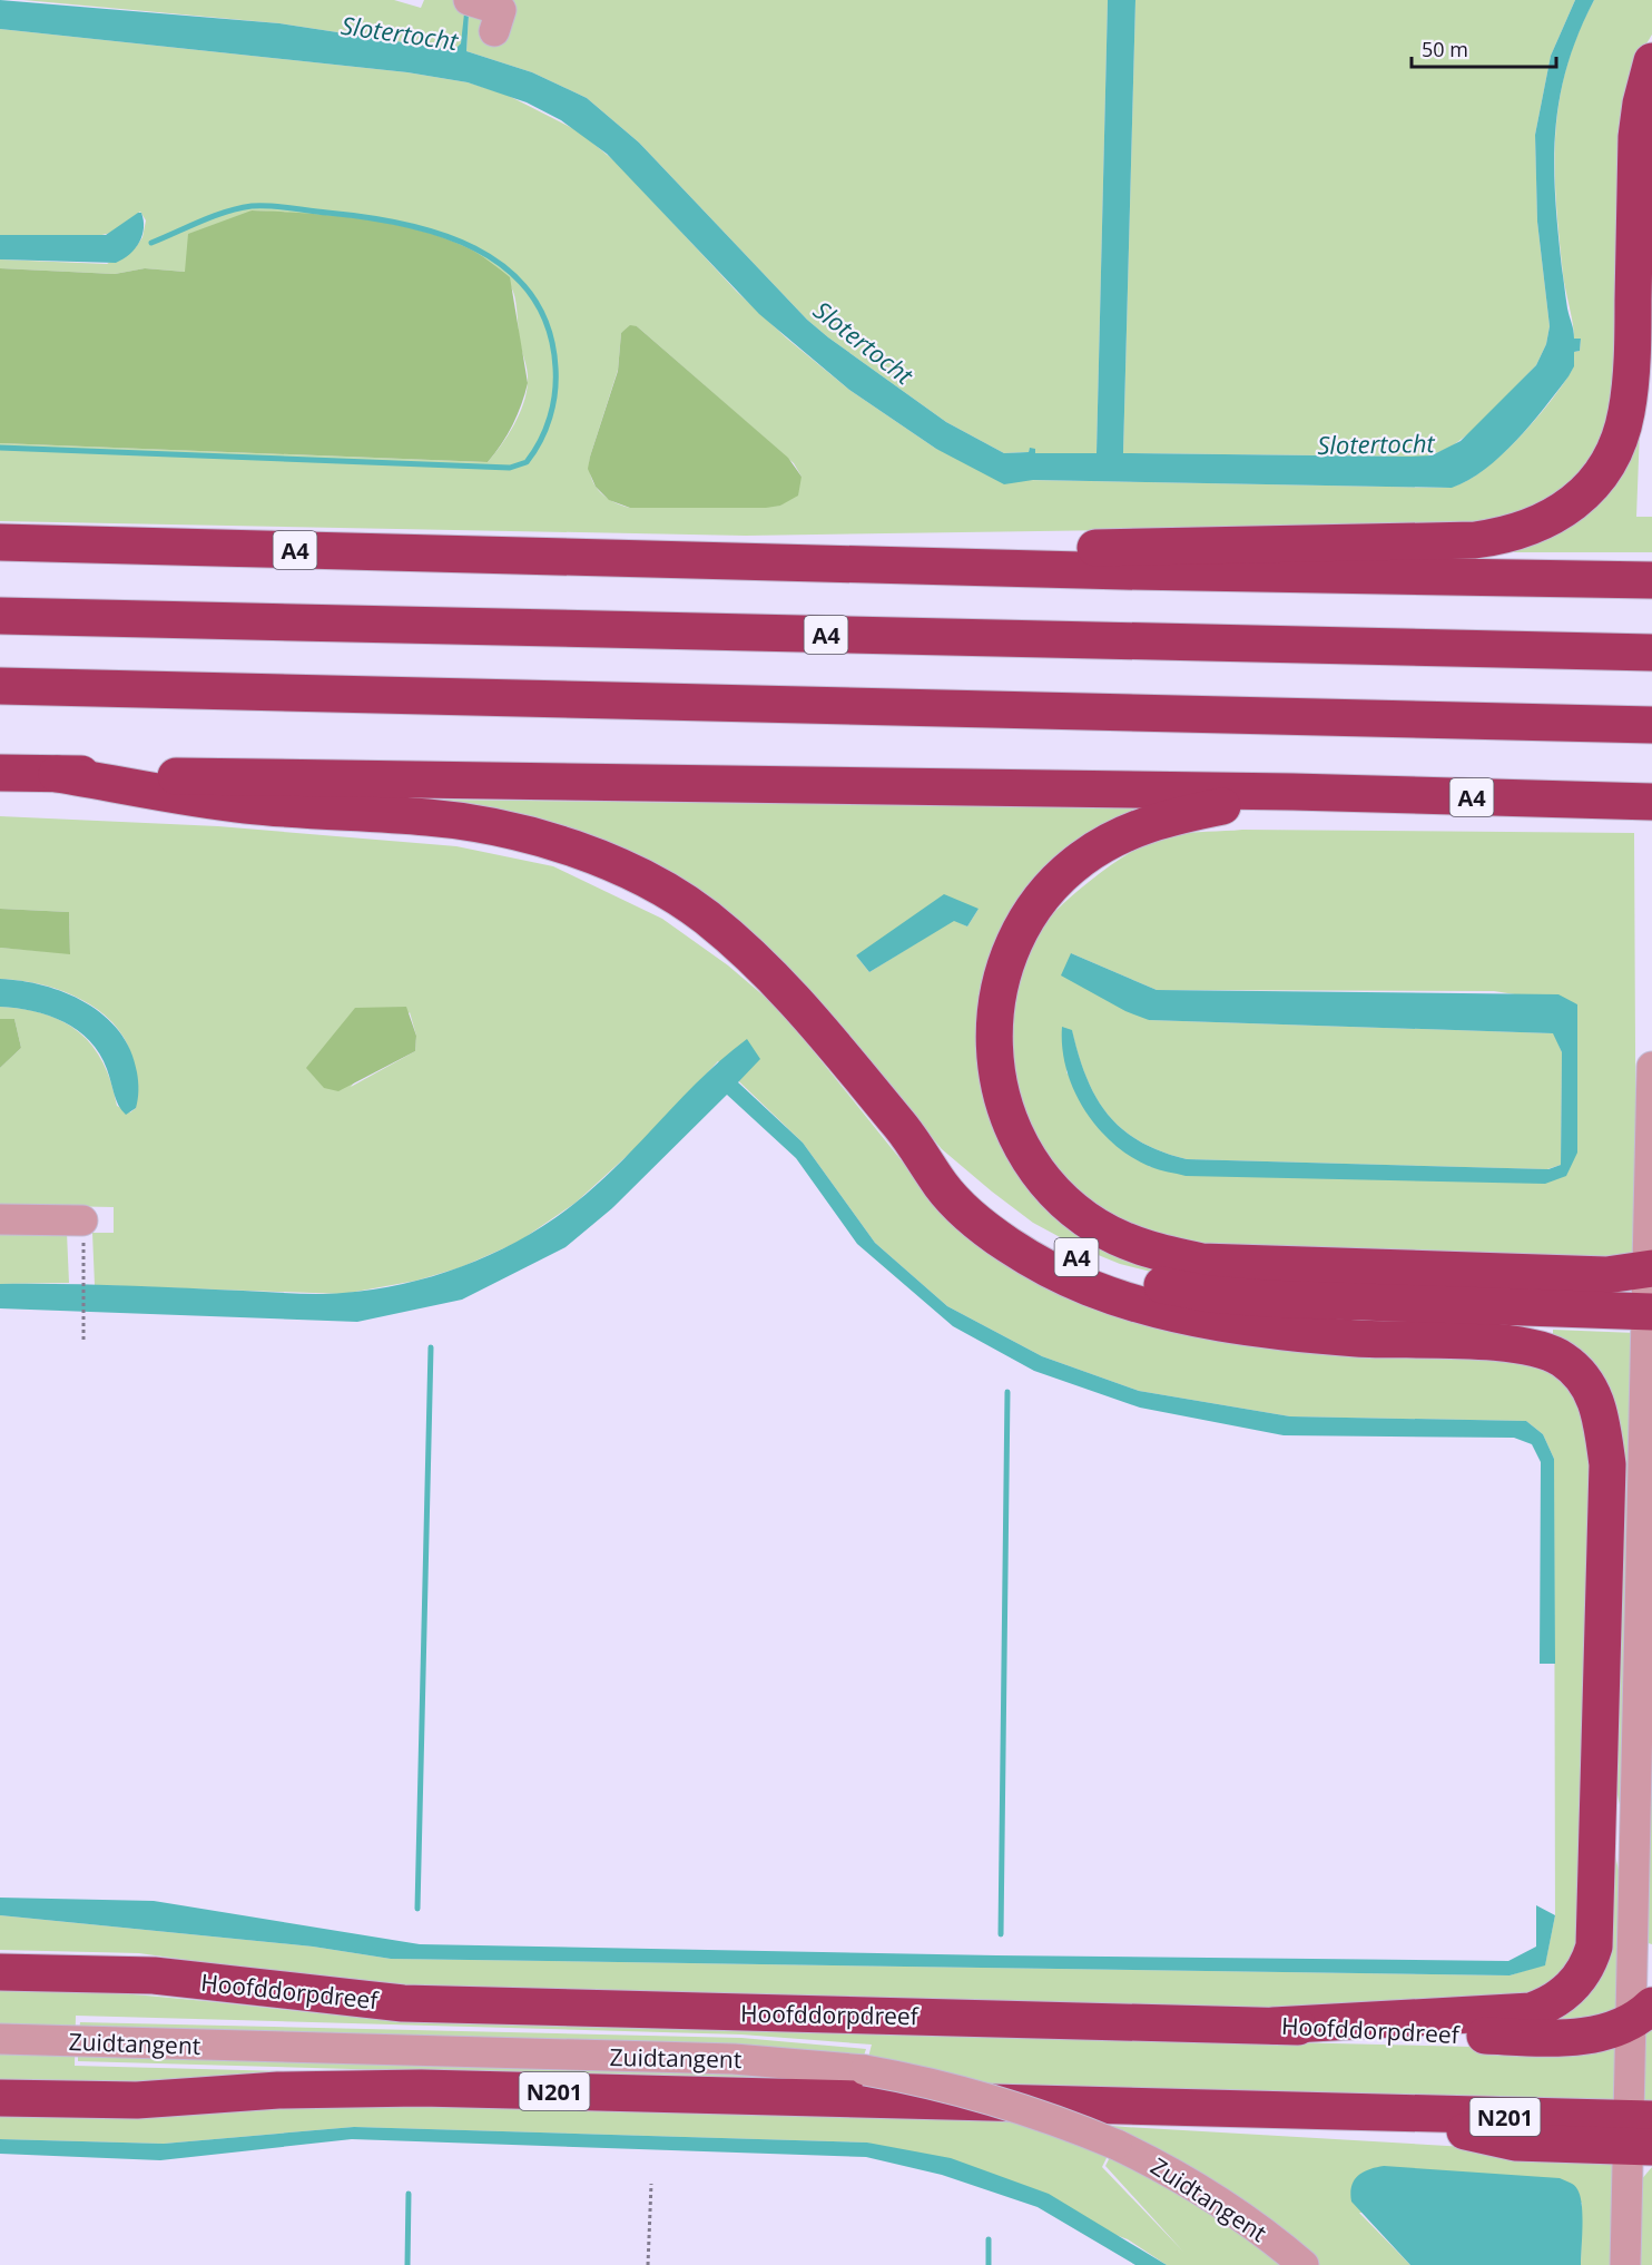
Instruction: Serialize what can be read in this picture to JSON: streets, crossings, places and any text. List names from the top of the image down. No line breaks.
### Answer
{"streets":{"highway":["A4","Hoofddorpdreef","N201"],"lane":["Zuidtangent"]},"water":["Slotertocht"],"scale_bar":"50 m"}
